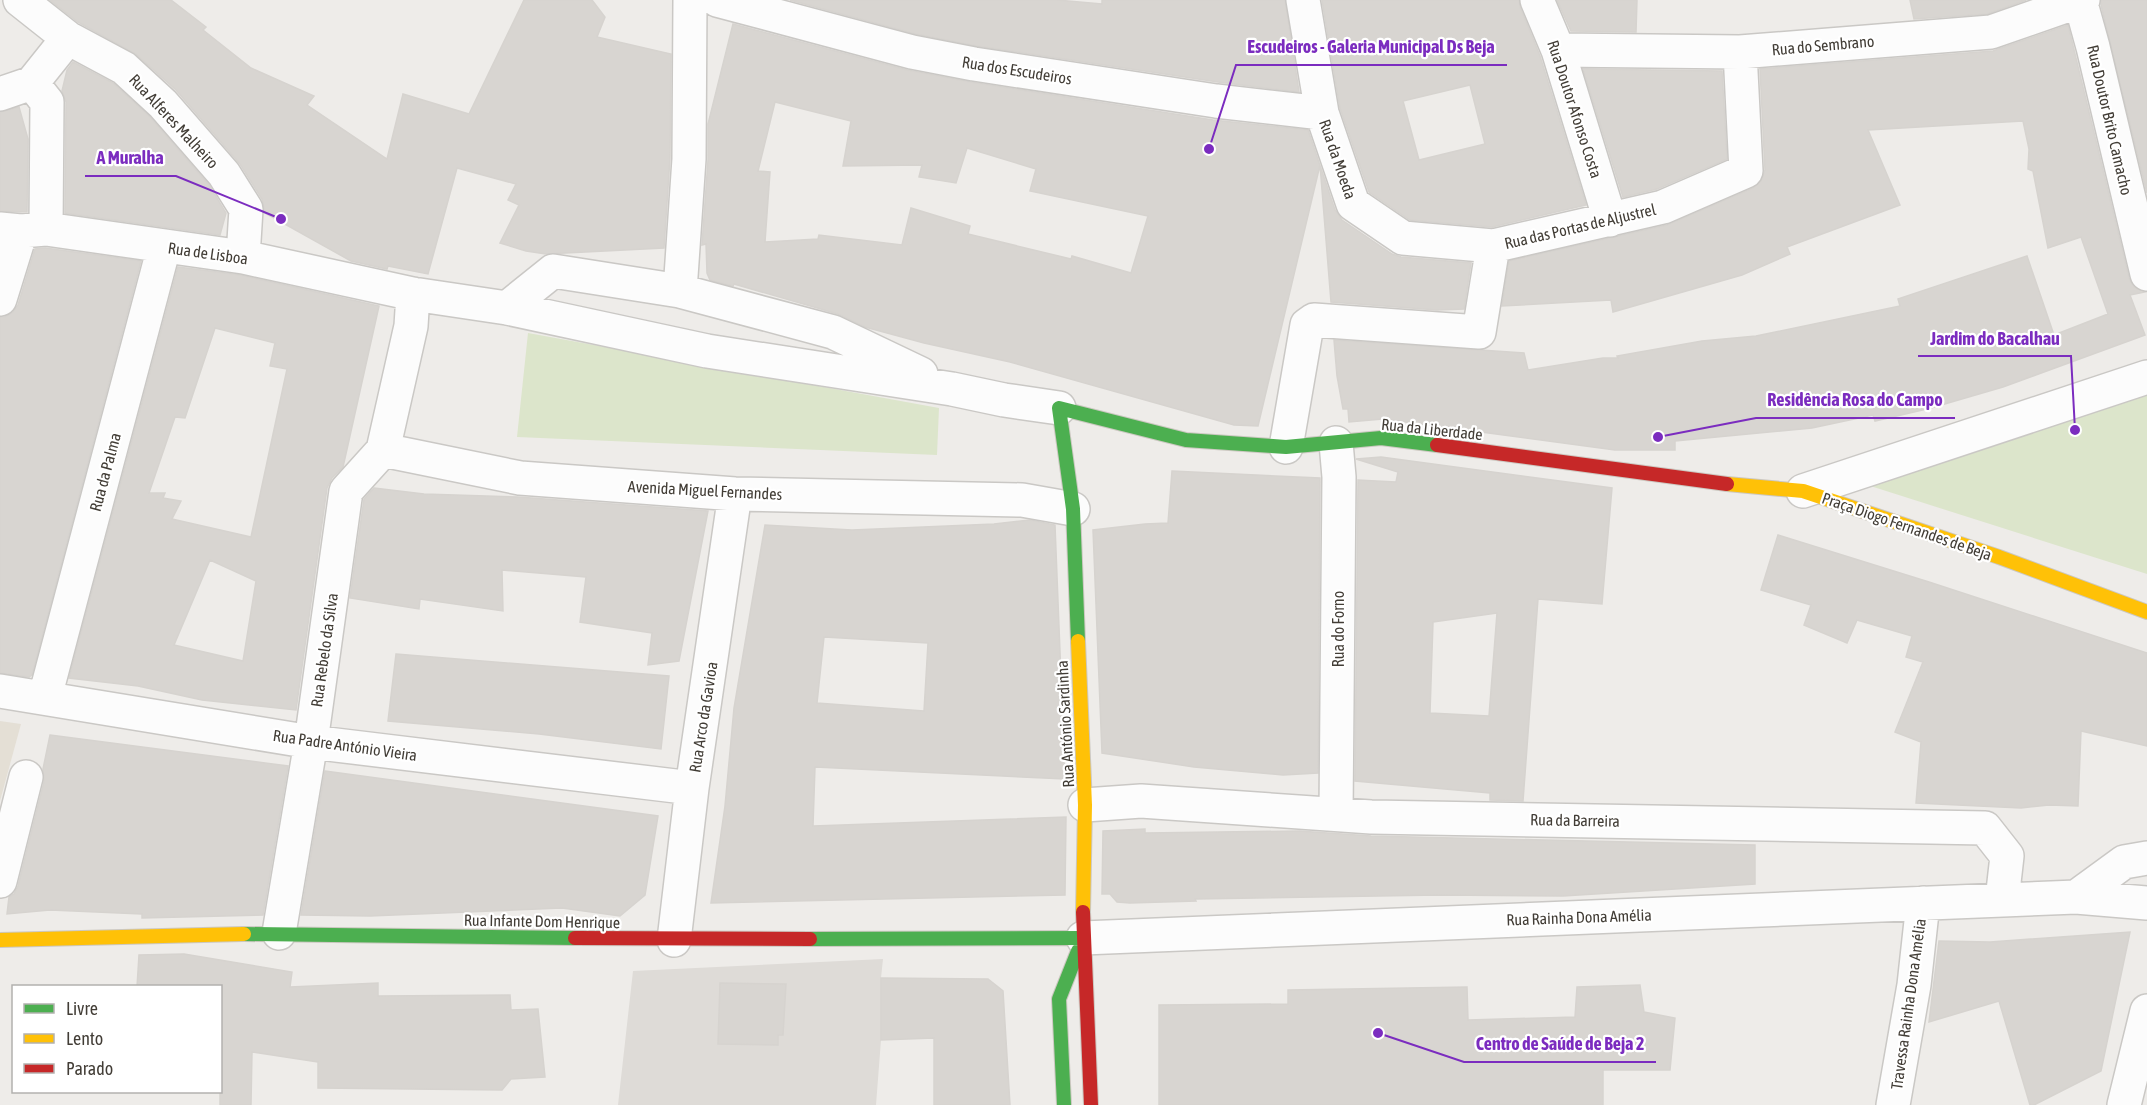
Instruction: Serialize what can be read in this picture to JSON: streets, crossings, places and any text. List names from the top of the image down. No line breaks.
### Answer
{"streets":{"main road":["Rua da Liberdade","Praça Diogo Fernandes de Beja","Rua António Sardinha","Rua Infante Dom Henrique"],"street":["Rua do Sembrano","Rua dos Escudeiros","Rua Doutor Afonso Costa","Rua Doutor Brito Camacho","Rua Alferes Malheiro","Rua da Moeda","Rua das Portas de Aljustrel","Rua de Lisboa","Rua da Palma","Avenida Miguel Fernandes","Rua do Forno","Rua Rebelo da Silva","Rua Arco da Gavioa","Rua Padre António Vieira","Rua da Barreira","Rua Rainha Dona Amélia","Travessa Rainha Dona Amélia"]},"crossings":[["Rua do Sembrano","Rua Doutor Afonso Costa"],["Rua do Sembrano","Rua Doutor Brito Camacho"],["Rua do Sembrano","Rua das Portas de Aljustrel"],["Rua dos Escudeiros","Rua da Moeda"],["Rua Doutor Afonso Costa","Rua das Portas de Aljustrel"],["Rua Alferes Malheiro","Rua de Lisboa"],["Rua da Moeda","Rua das Portas de Aljustrel"],["Rua das Portas de Aljustrel","Rua da Liberdade"],["Rua de Lisboa","Rua da Palma"],["Rua da Liberdade","Praça Diogo Fernandes de Beja"],["Rua da Liberdade","Rua do Forno"],["Rua da Palma","Rua Padre António Vieira"],["Avenida Miguel Fernandes","Rua Rebelo da Silva"],["Avenida Miguel Fernandes","Rua Arco da Gavioa"],["Avenida Miguel Fernandes","Rua António Sardinha"],["Rua do Forno","Rua da Barreira"],["Rua Rebelo da Silva","Rua Padre António Vieira"],["Rua Rebelo da Silva","Rua Infante Dom Henrique"],["Rua Arco da Gavioa","Rua Padre António Vieira"],["Rua Arco da Gavioa","Rua Infante Dom Henrique"],["Rua António Sardinha","Rua da Barreira"],["Rua António Sardinha","Rua Rainha Dona Amélia"],["Rua António Sardinha","Rua Infante Dom Henrique"],["Rua da Barreira","Rua Rainha Dona Amélia"],["Rua Rainha Dona Amélia","Rua Infante Dom Henrique"],["Rua Rainha Dona Amélia","Travessa Rainha Dona Amélia"]],"places":["Escudeiros - Galeria Municipal Ds Beja","A Muralha","Jardim do Bacalhau","Residência Rosa do Campo","Centro de Saúde de Beja 2"],"legend":["Livre","Lento","Parado"]}
